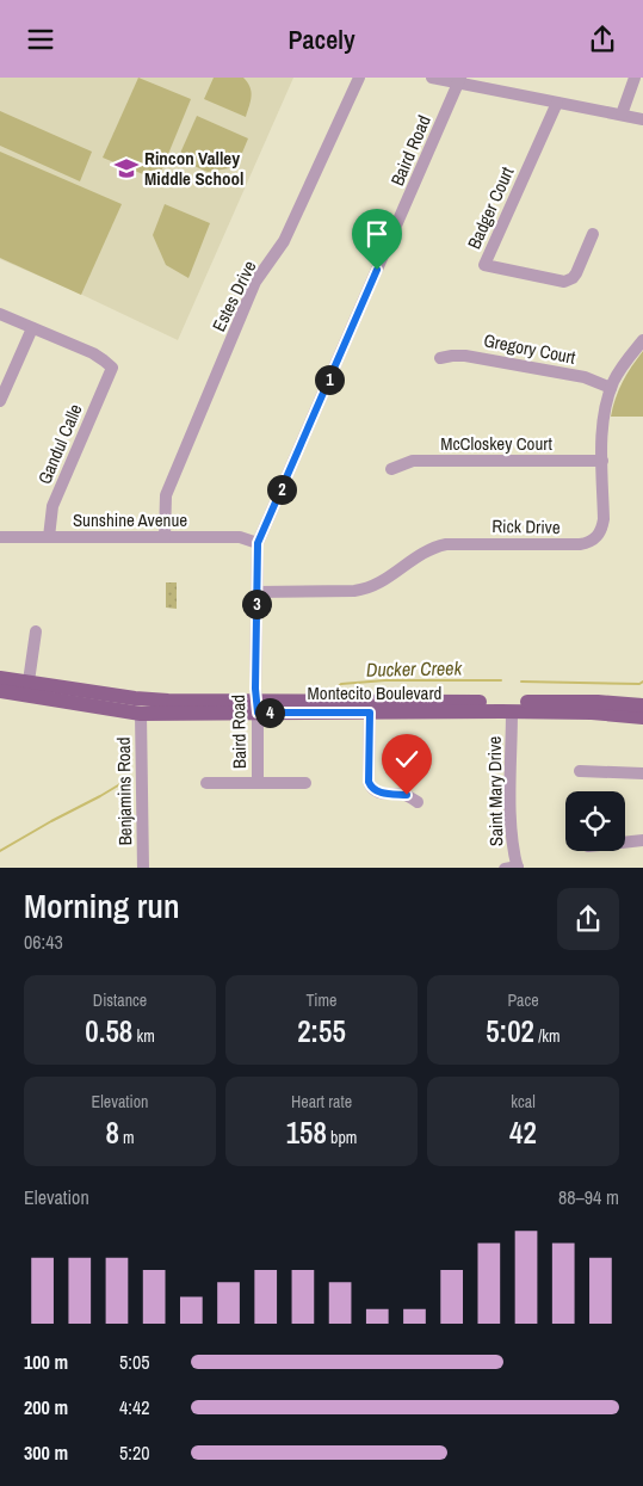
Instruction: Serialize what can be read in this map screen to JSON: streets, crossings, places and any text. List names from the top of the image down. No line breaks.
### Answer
{"streets":{"main road":["Montecito Boulevard"],"street":["Baird Road","Badger Court","Estes Drive","Gregory Court","McCloskey Court","Gandul Calle","Sunshine Avenue","Rick Drive","Benjamins Road","Saint Mary Drive"]},"crossings":[["Baird Road","Sunshine Avenue"],["Baird Road","Rick Drive"],["Baird Road","Montecito Boulevard"],["Estes Drive","Sunshine Avenue"],["Gregory Court","Rick Drive"],["McCloskey Court","Rick Drive"],["Gandul Calle","Sunshine Avenue"],["Montecito Boulevard","Benjamins Road"],["Montecito Boulevard","Saint Mary Drive"]],"water":["Ducker Creek"],"places":{"school or university":["Rincon Valley Middle School"]},"page":{"header":"Pacely","pins":["1","2","3","4"],"heading":["Morning run","06:43"],"stats":[["Distance","0.58 km"],["Time","2:55"],["Pace","5:02 /km"],["Elevation","8 m"],["Heart rate","158 bpm"],["kcal","42"]],"chart":["Elevation","88–94 m"],"list":[{"name":"100 m","note":"5:05"},{"name":"200 m","note":"4:42"},{"name":"300 m","note":"5:20"}]}}
